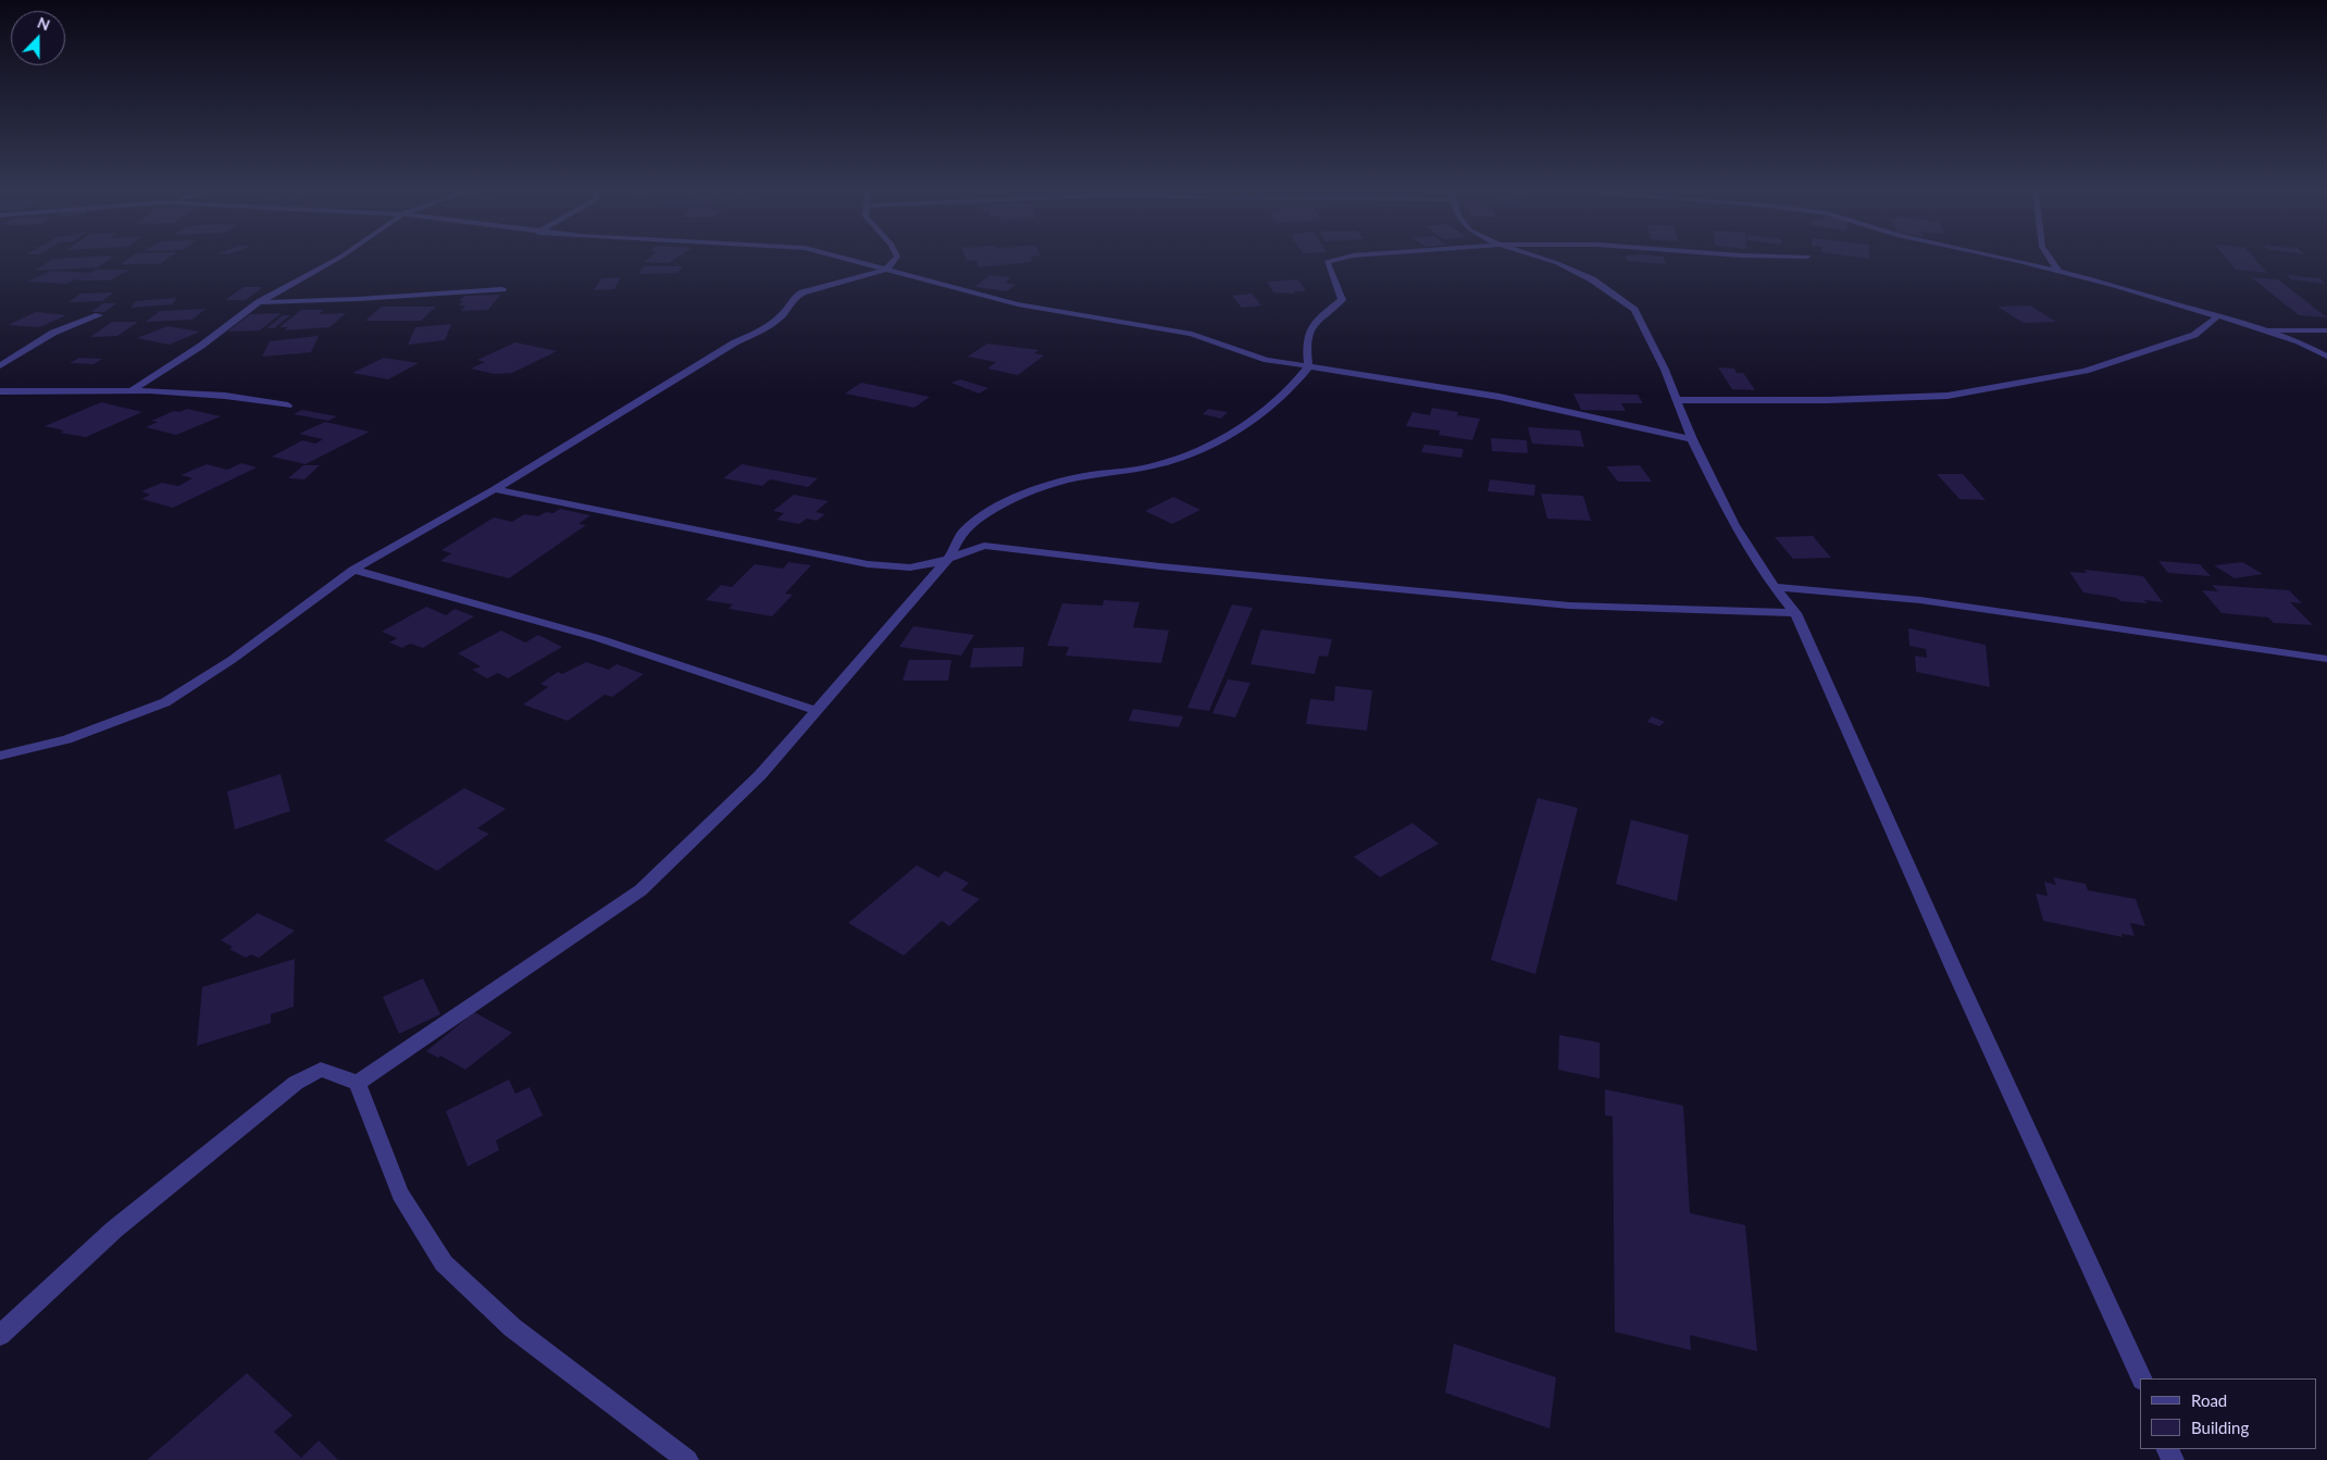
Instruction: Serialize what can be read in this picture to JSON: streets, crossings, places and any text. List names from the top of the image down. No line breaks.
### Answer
{"legend":["Road","Building"],"north":"top"}
